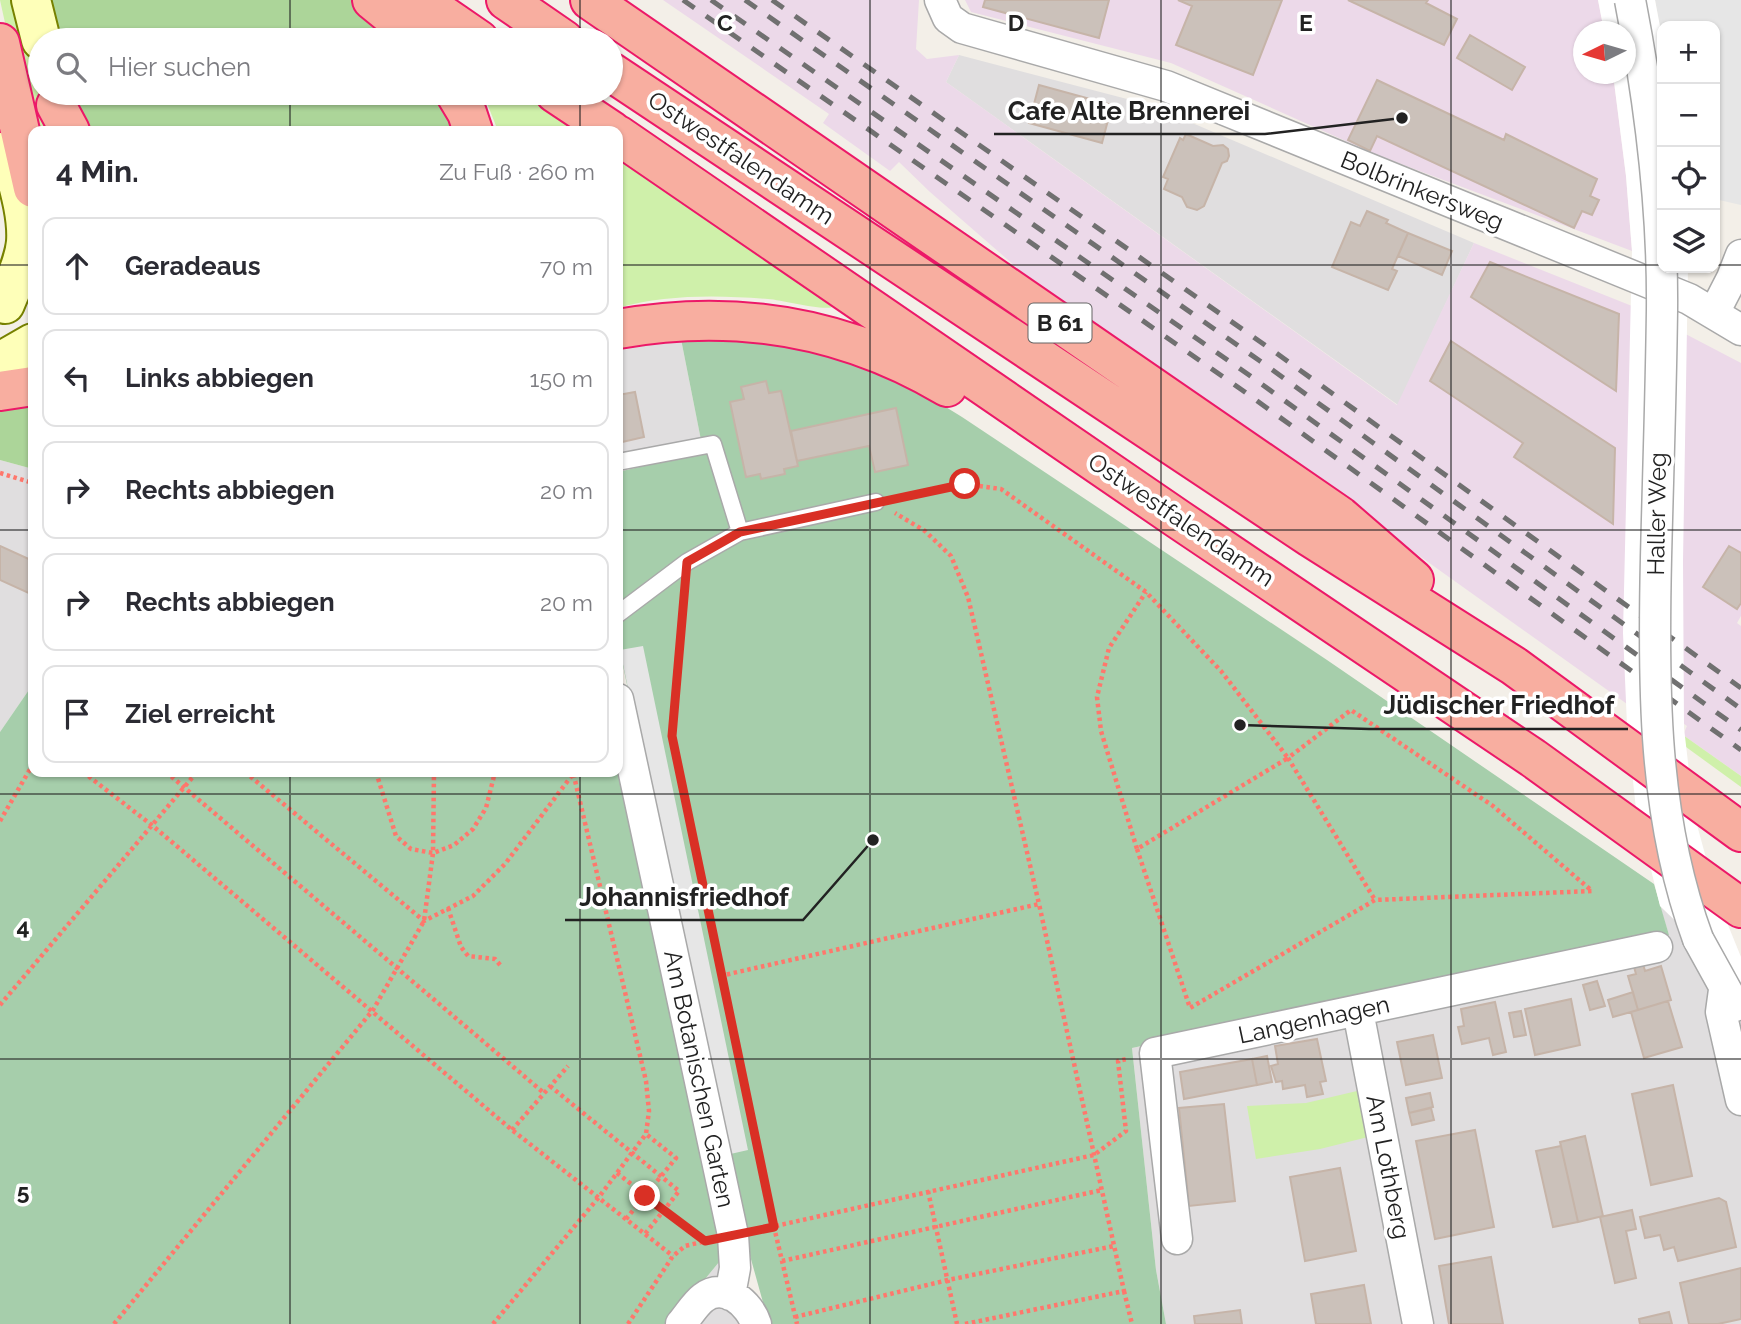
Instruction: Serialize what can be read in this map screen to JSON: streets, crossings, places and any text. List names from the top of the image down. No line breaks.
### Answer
{"streets":{"highway":["Ostwestfalendamm","B 61"],"street":["Bolbrinkersweg","Haller Weg","Langenhagen","Am Botanischen Garten","Am Lothberg"]},"crossings":[["Ostwestfalendamm","B 61"],["Langenhagen","Am Lothberg"]],"places":["Cafe Alte Brennerei","Jüdischer Friedhof","Johannisfriedhof"],"north":"left","page":{"map_buttons":["+","−"],"search":"Hier suchen","heading":["4 Min.","Zu Fuß · 260 m"],"list":[["Geradeaus","70 m"],["Links abbiegen","150 m"],["Rechts abbiegen","20 m"],["Rechts abbiegen","20 m"],"Ziel erreicht"]},"grid":{"columns":["C","D","E"],"rows":["4","5"]}}
